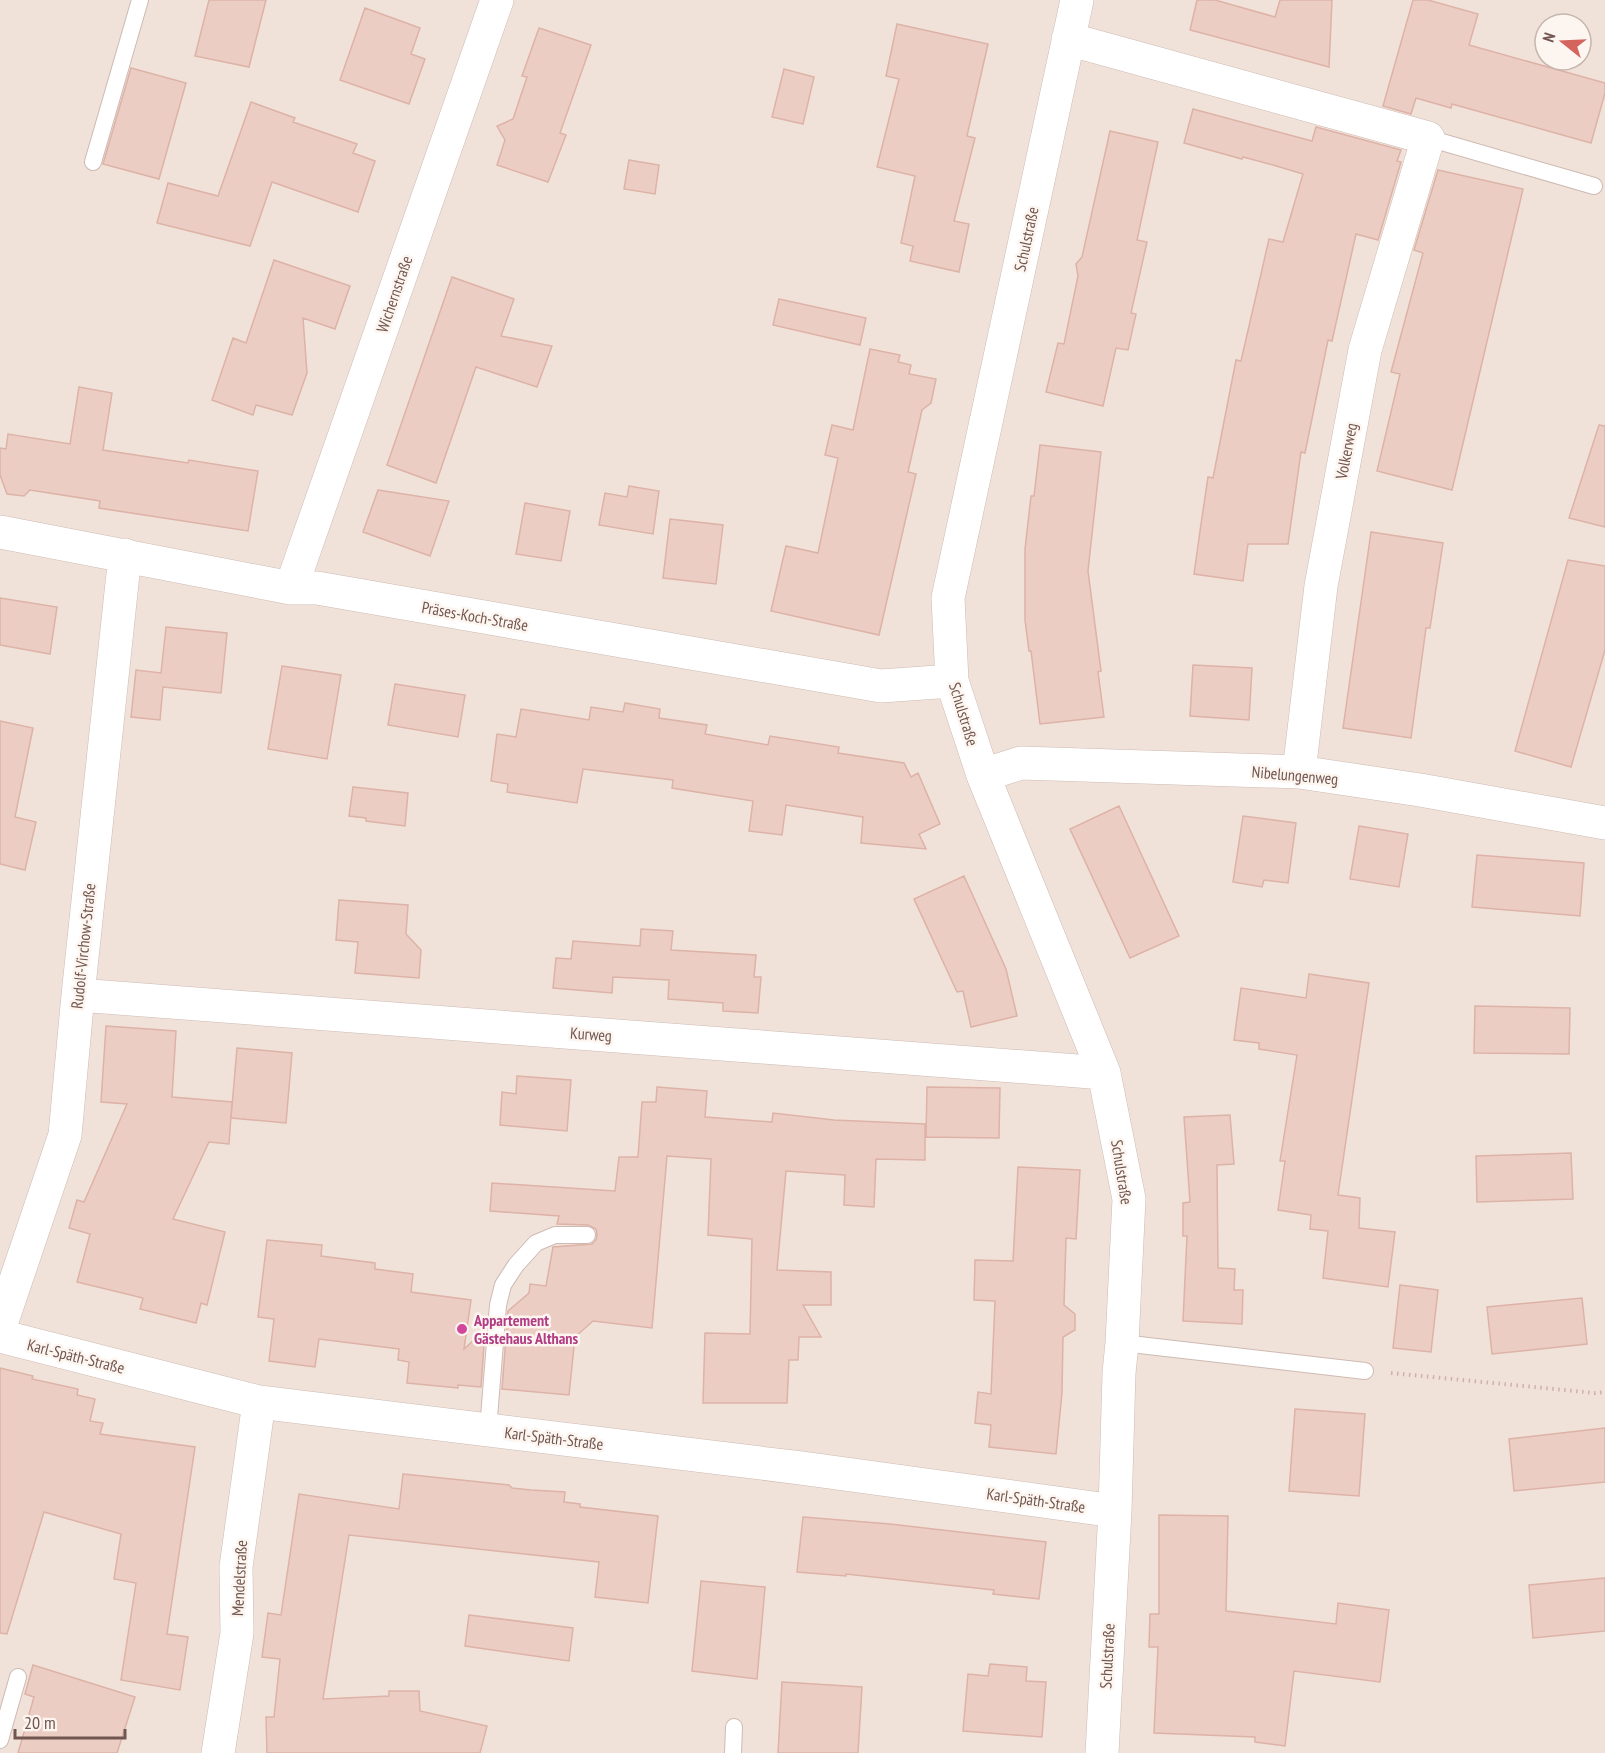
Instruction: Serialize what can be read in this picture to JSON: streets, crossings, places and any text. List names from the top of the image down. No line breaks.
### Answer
{"streets":{"street":["Schulstraße","Wichernstraße","Volkerweg","Präses-Koch-Straße","Nibelungenweg","Rudolf-Virchow-Straße","Kurweg","Karl-Späth-Straße","Mendelstraße"]},"crossings":[["Schulstraße","Präses-Koch-Straße"],["Schulstraße","Nibelungenweg"],["Schulstraße","Kurweg"],["Schulstraße","Karl-Späth-Straße"],["Wichernstraße","Präses-Koch-Straße"],["Volkerweg","Nibelungenweg"],["Präses-Koch-Straße","Rudolf-Virchow-Straße"],["Rudolf-Virchow-Straße","Kurweg"],["Karl-Späth-Straße","Mendelstraße"]],"places":["Appartement Gästehaus Althans"],"scale_bar":"20 m","north":"left"}
